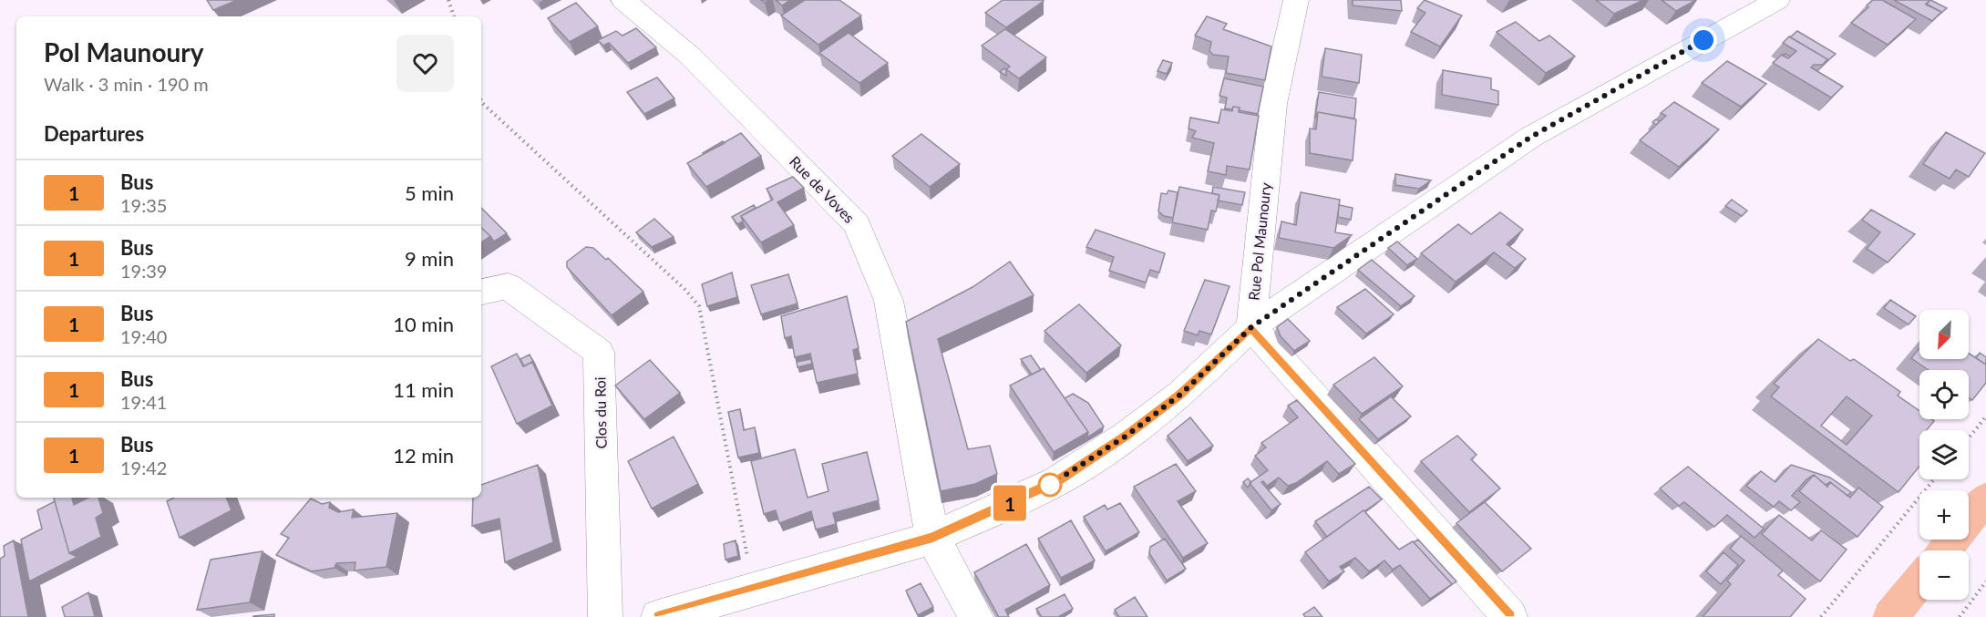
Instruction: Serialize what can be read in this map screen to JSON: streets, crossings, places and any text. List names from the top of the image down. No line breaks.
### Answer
{"streets":{"street":["Rue de Voves","Rue Pol Maunoury","Clos du Roi"]},"lines":["bus line 1"],"north":"bottom left","page":{"on_map":"1","heading":[["Pol Maunoury","Walk · 3 min · 190 m"],"Departures"],"list":[{"mark":"1","name":"Bus","note":"19:35","value":"5 min"},{"mark":"1","name":"Bus","note":"19:39","value":"9 min"},{"mark":"1","name":"Bus","note":"19:40","value":"10 min"},{"mark":"1","name":"Bus","note":"19:41","value":"11 min"},{"mark":"1","name":"Bus","note":"19:42","value":"12 min"}],"map_buttons":["+","−"]}}
